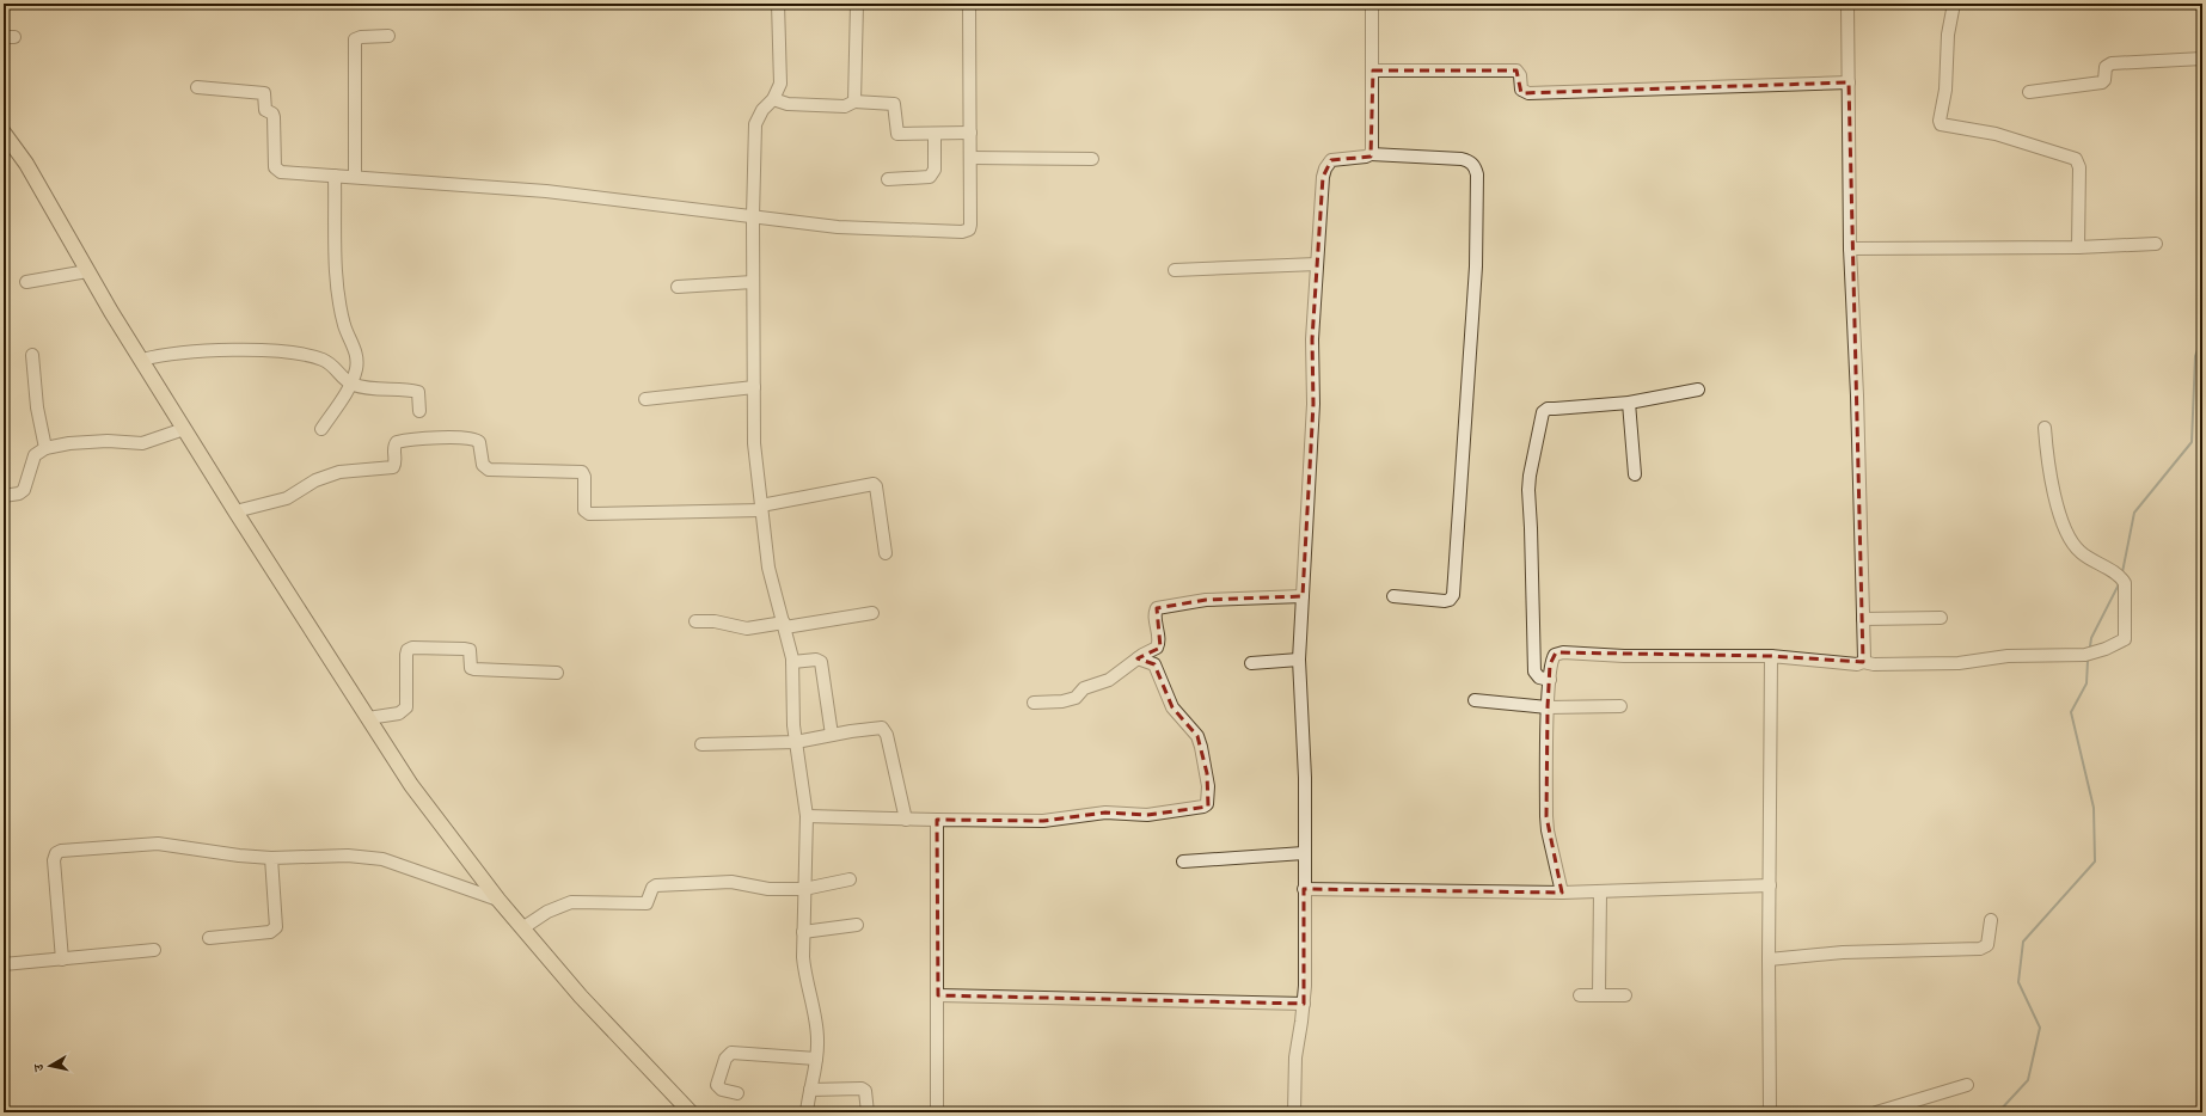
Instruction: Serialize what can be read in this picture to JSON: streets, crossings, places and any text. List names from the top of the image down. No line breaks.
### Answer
{"north":"left"}
